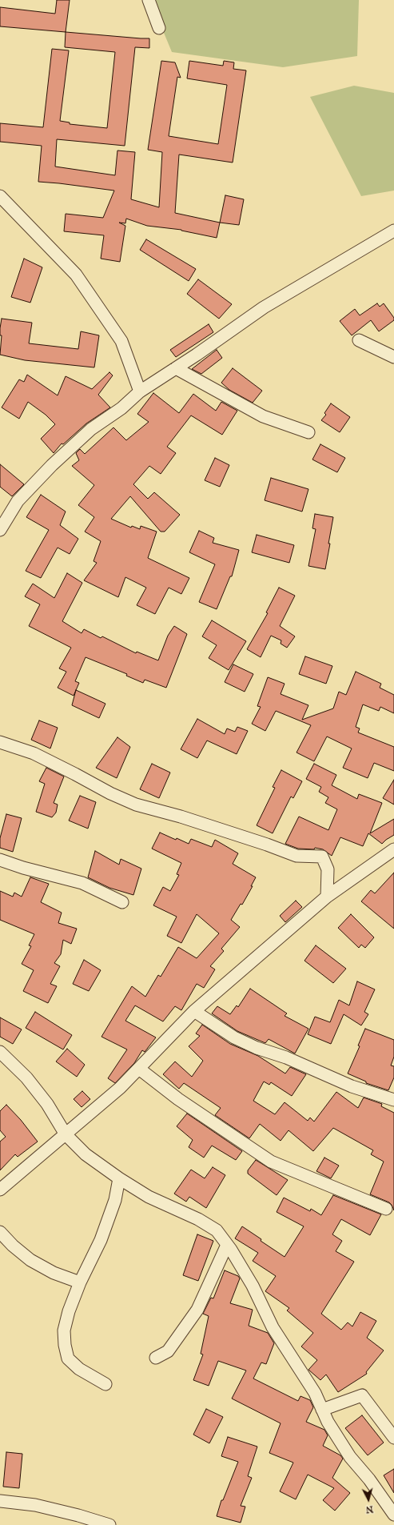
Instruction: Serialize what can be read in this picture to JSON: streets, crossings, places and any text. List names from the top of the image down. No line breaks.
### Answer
{"north":"bottom"}
